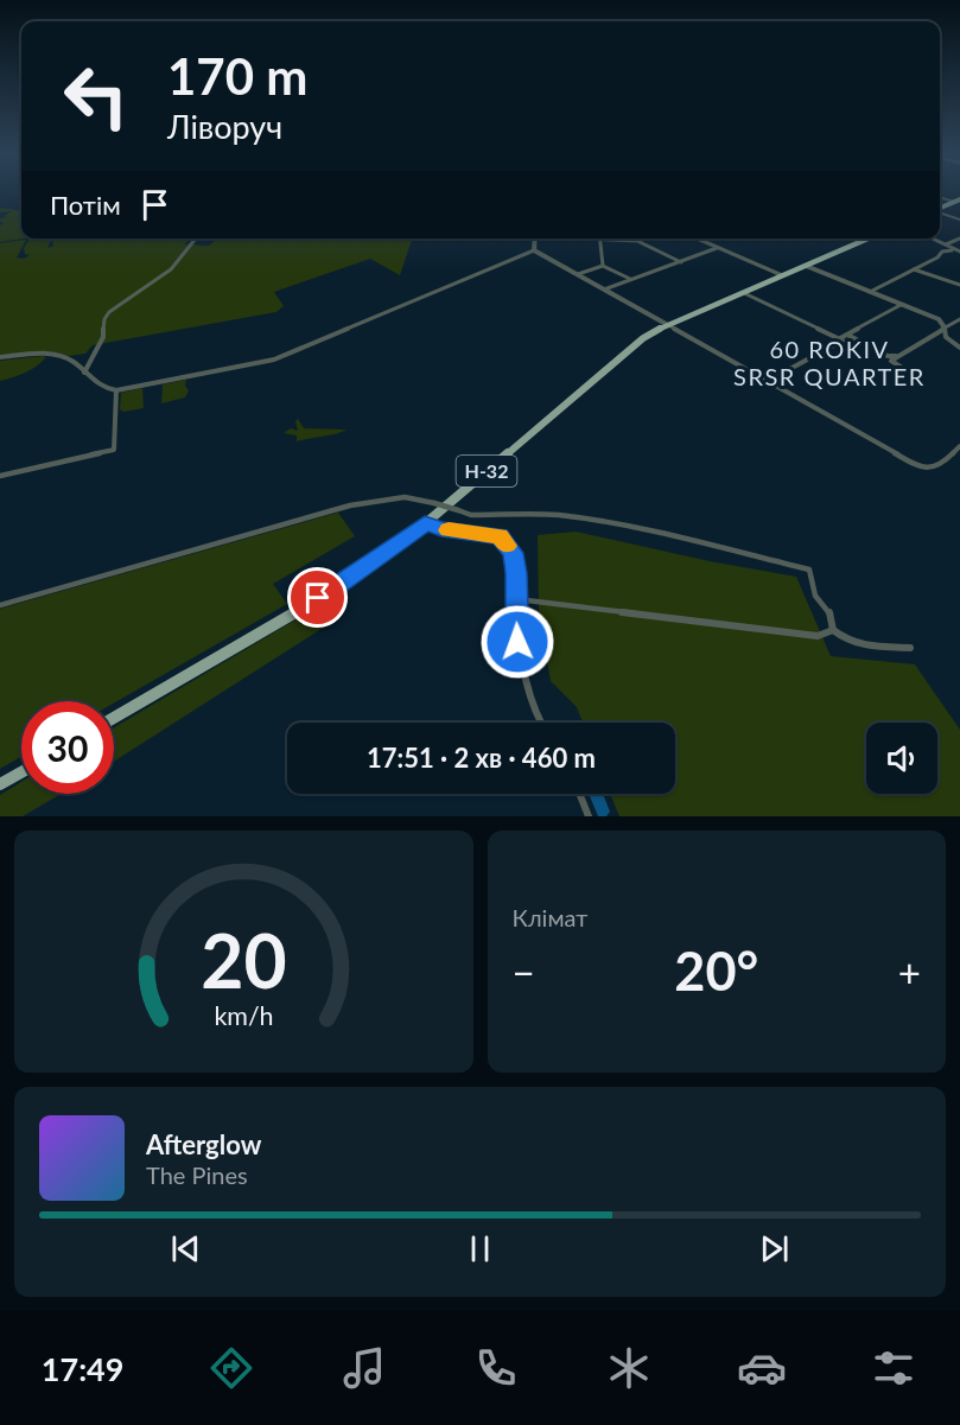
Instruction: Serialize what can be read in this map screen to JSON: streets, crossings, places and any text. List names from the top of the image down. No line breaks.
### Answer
{"streets":{"main road":["Н-32"]},"districts":["60 ROKIV SRSR QUARTER"],"page":{"turn":["170 m","Ліворуч"],"then":"Потім","limit":"30","trip":"17:51 · 2 хв · 460 m","tile":"Клімат","heat":["−","20°","+"],"song":["Afterglow","The Pines"],"tabs":"17:49","gauge":["20","km/h"]}}
